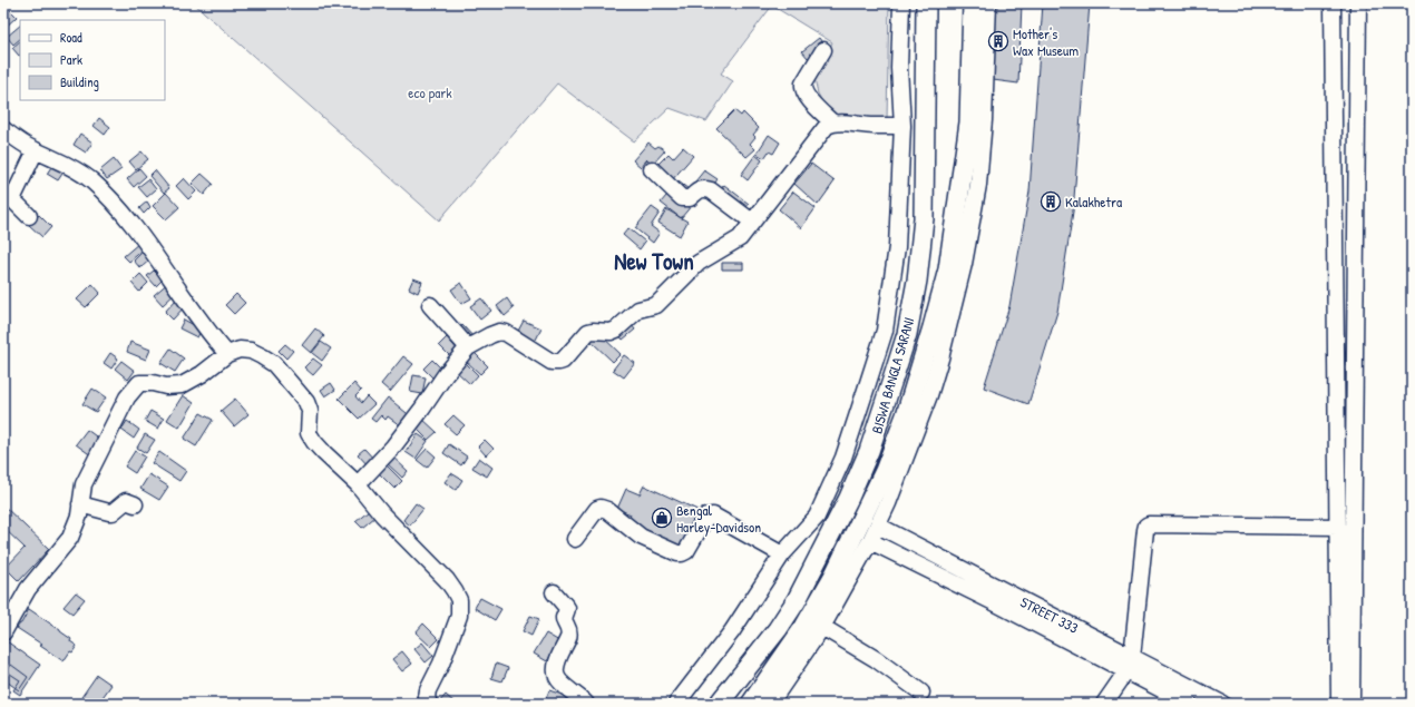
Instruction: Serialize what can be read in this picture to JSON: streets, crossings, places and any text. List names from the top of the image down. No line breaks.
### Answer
{"streets":{"main road":["BISWA BANGLA SARANI"],"street":["STREET 333"]},"districts":["New Town"],"parks":["eco park"],"places":{"building":["Mother's Wax Museum","Kalakhetra"],"shop":["Bengal Harley-Davidson"]},"legend":["Road","Park","Building"]}
